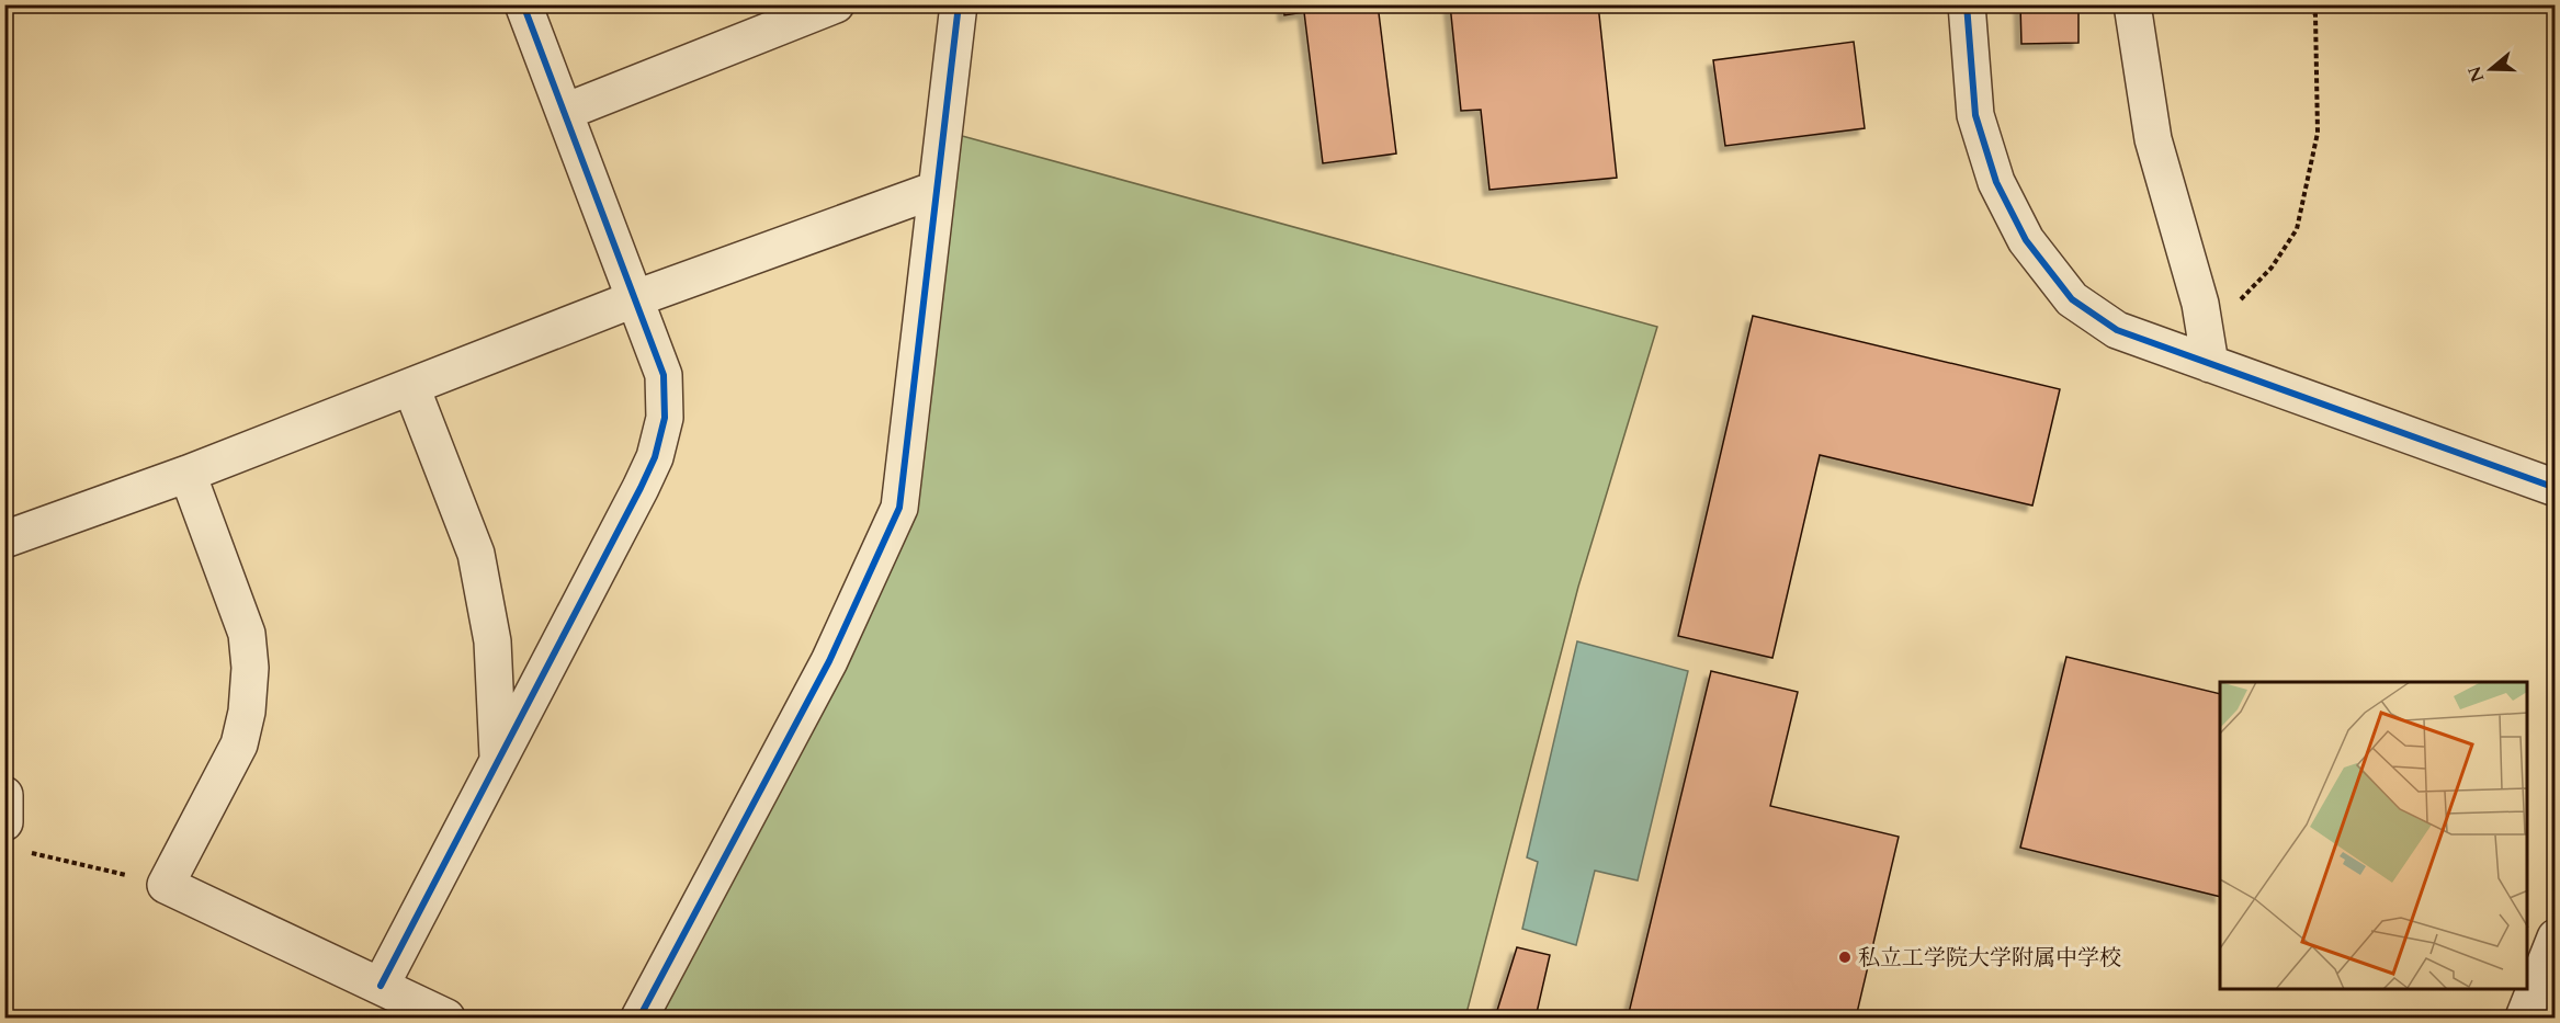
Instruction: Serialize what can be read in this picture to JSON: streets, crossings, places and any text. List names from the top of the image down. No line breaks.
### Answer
{"places":["私立工学院大学附属中学校"],"north":"left"}
